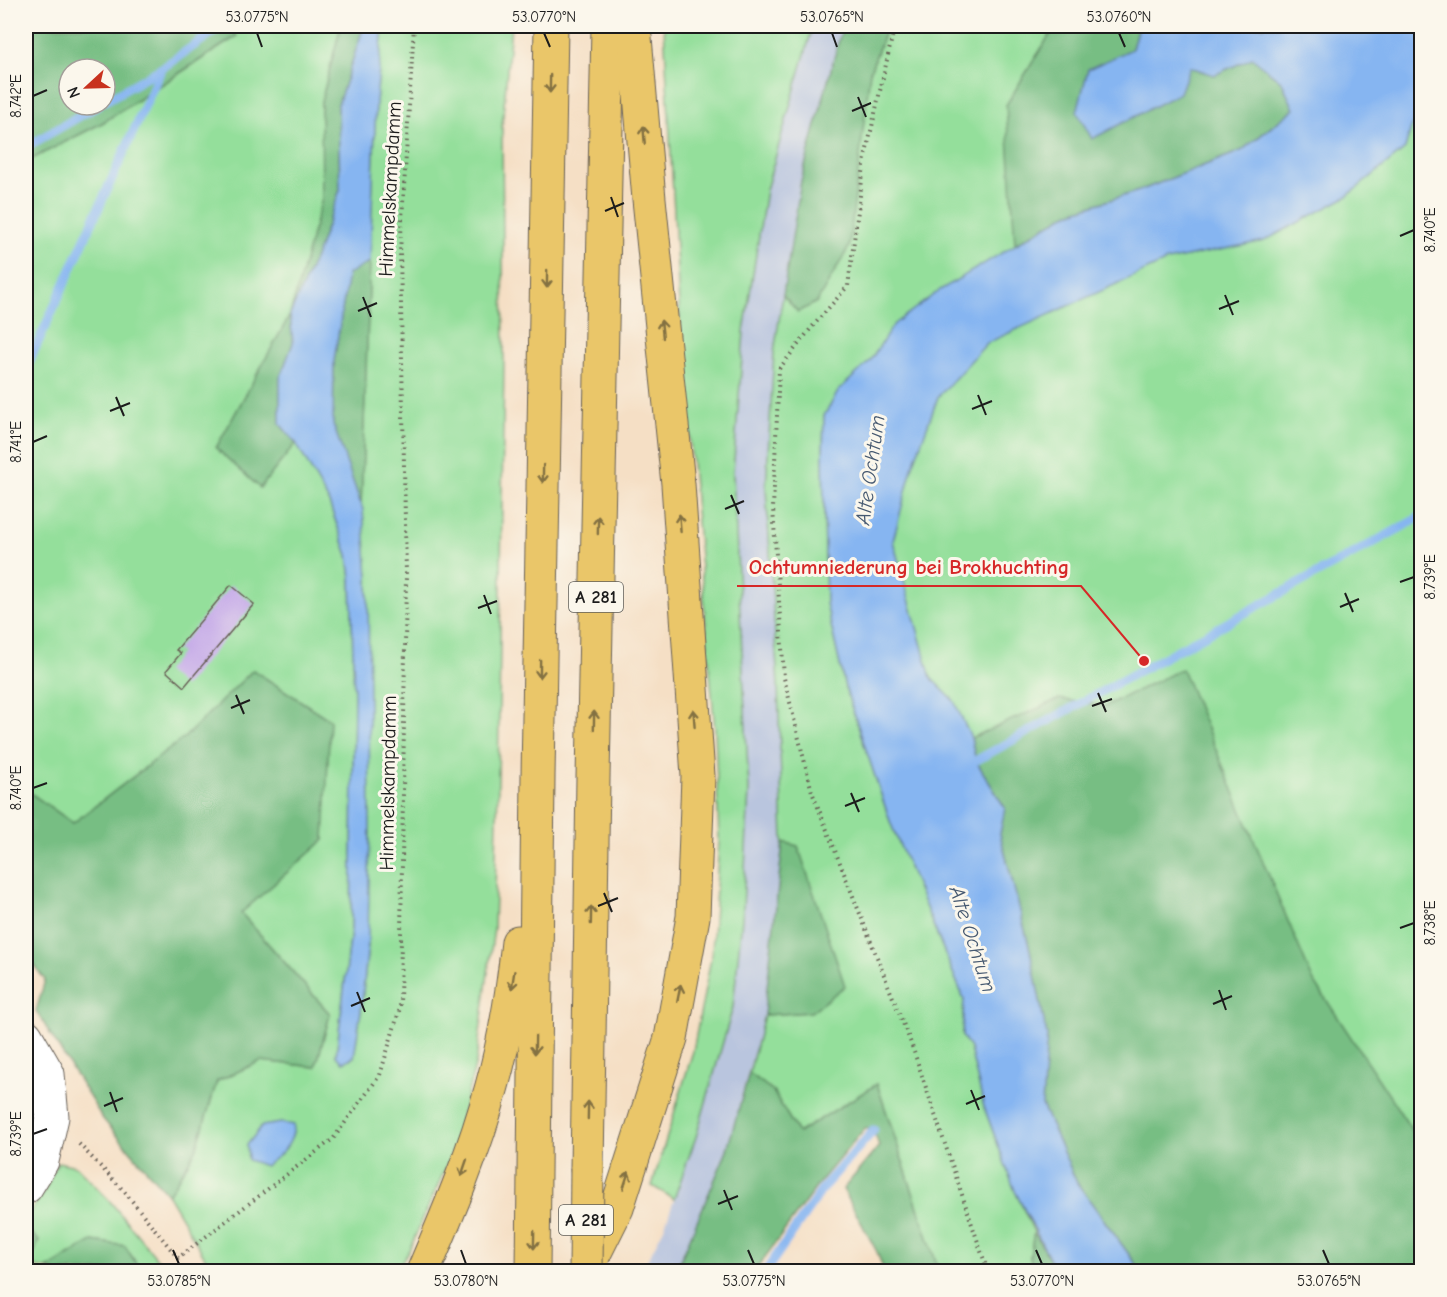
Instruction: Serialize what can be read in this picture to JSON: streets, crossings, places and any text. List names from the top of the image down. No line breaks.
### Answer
{"streets":{"highway":["A 281"],"path":["Himmelskampdamm"]},"water":["Alte Ochtum"],"places":["Ochtumniederung bei Brokhuchting"],"north":"left","coordinates":["53.0775°N","53.0770°N","53.0765°N","53.0760°N","8.742°E","8.740°E","8.741°E","8.739°E","8.738°E","53.0785°N","53.0780°N"]}
